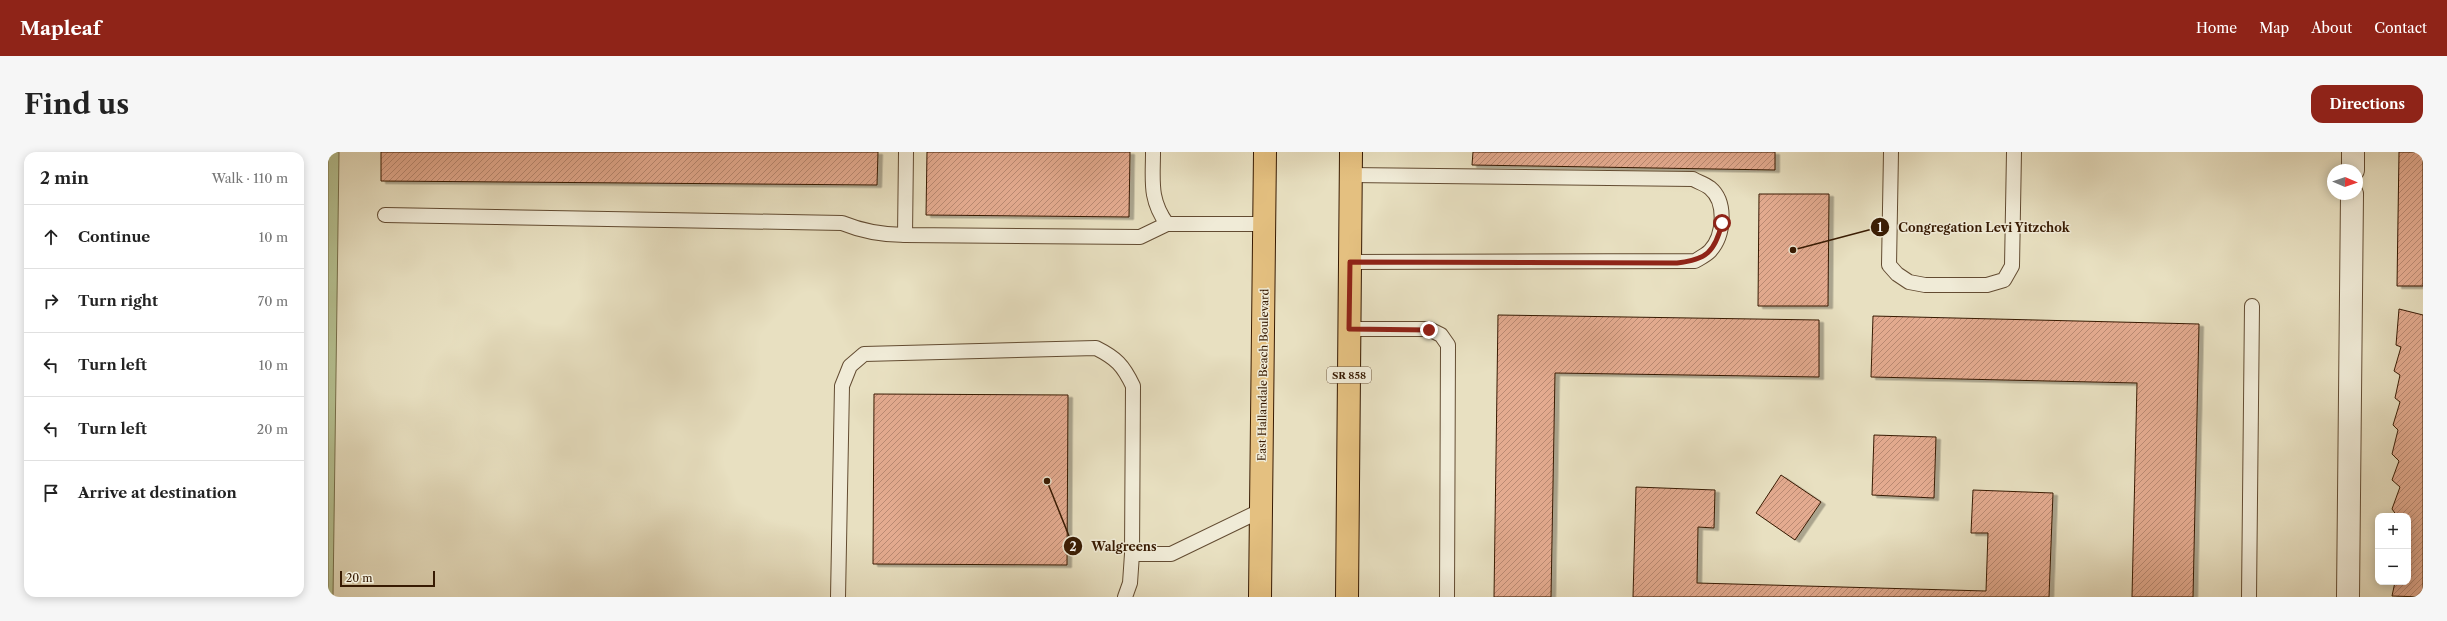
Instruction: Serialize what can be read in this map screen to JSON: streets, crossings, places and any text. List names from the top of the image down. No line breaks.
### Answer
{"streets":{"main road":["East Hallandale Beach Boulevard","SR 858"]},"places":["Congregation Levi Yitzchok","Walgreens"],"scale_bar":"20 m","north":"right","page":{"header":"Mapleaf","nav":["Home","Map","About","Contact"],"buttons":"Directions","title":"Find us","heading":["2 min","Walk · 110 m"],"list":[["Continue","10 m"],["Turn right","70 m"],["Turn left","10 m"],["Turn left","20 m"],"Arrive at destination"],"map_buttons":["+","−"],"scale":"20 m"}}
